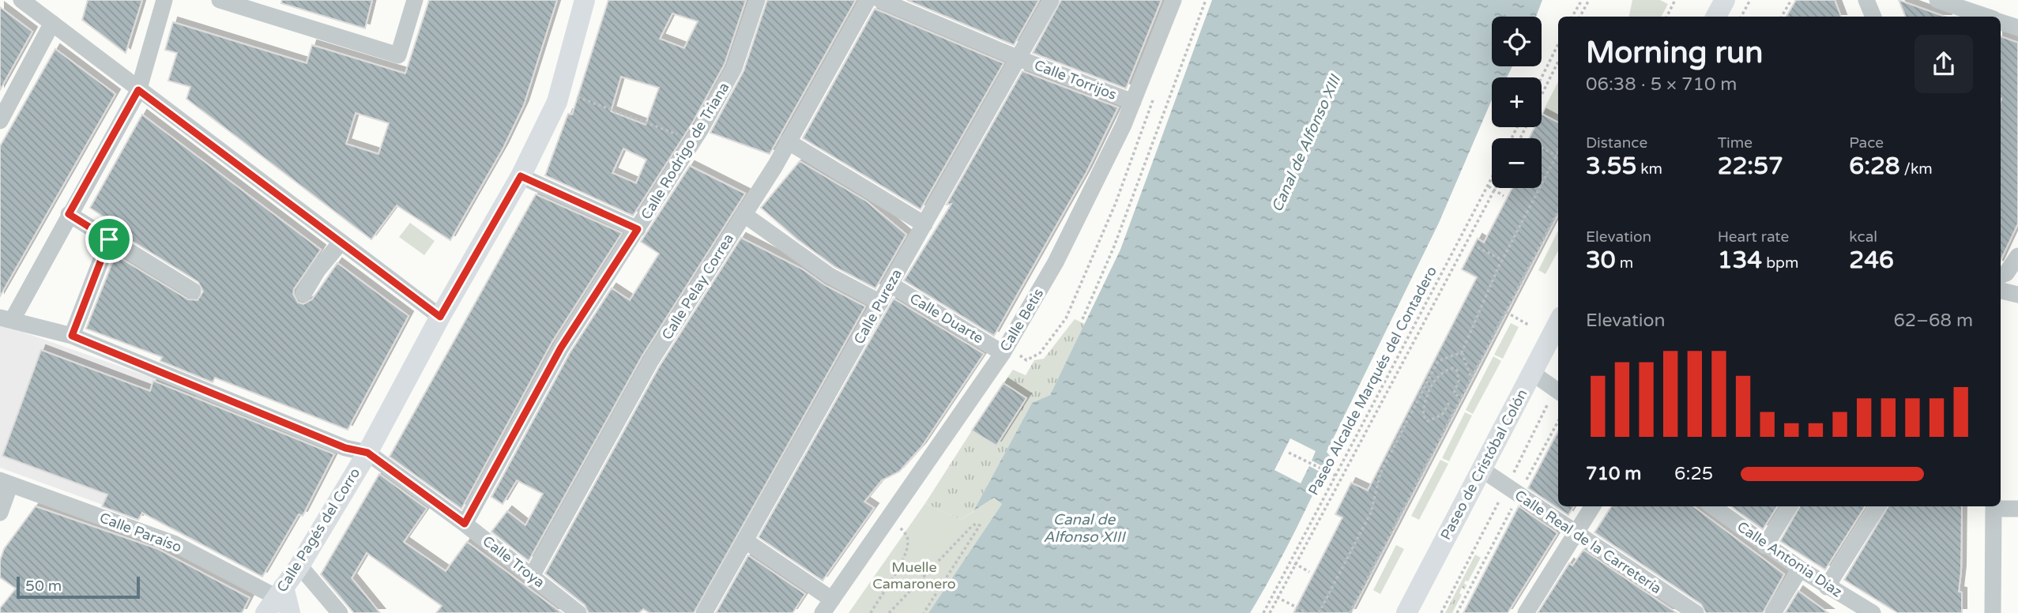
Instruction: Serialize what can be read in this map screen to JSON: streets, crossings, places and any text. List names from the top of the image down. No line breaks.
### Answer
{"streets":{"main road":["Paseo de Cristóbal Colón","Calle Pagés del Corro"],"street":["Calle Torrijos","Calle Rodrigo de Triana","Calle Pelay Correa","Calle Pureza","Calle Duarte","Calle Betis","Calle Paraíso","Calle Real de la Carretería","Calle Antonia Díaz","Calle Troya"],"path":["Paseo Alcalde Marqués del Contadero"]},"crossings":[["Calle Torrijos","Calle Pureza"],["Calle Torrijos","Calle Betis"],["Calle Rodrigo de Triana","Calle Troya"],["Calle Pelay Correa","Calle Troya"],["Calle Pureza","Calle Duarte"],["Calle Duarte","Calle Betis"],["Paseo de Cristóbal Colón","Calle Real de la Carretería"],["Calle Pagés del Corro","Calle Paraíso"],["Calle Pagés del Corro","Calle Troya"]],"water":["Canal de Alfonso XIII"],"parks":["Muelle Camaronero"],"scale_bar":"50 m","page":{"map_buttons":["+","−"],"heading":["Morning run","06:38 · 5 × 710 m"],"stats":[["Distance","3.55 km"],["Time","22:57"],["Pace","6:28 /km"],["Elevation","30 m"],["Heart rate","134 bpm"],["kcal","246"]],"chart":["Elevation","62–68 m"],"list":[{"name":"710 m","note":"6:25"}],"scale":"50 m"}}
